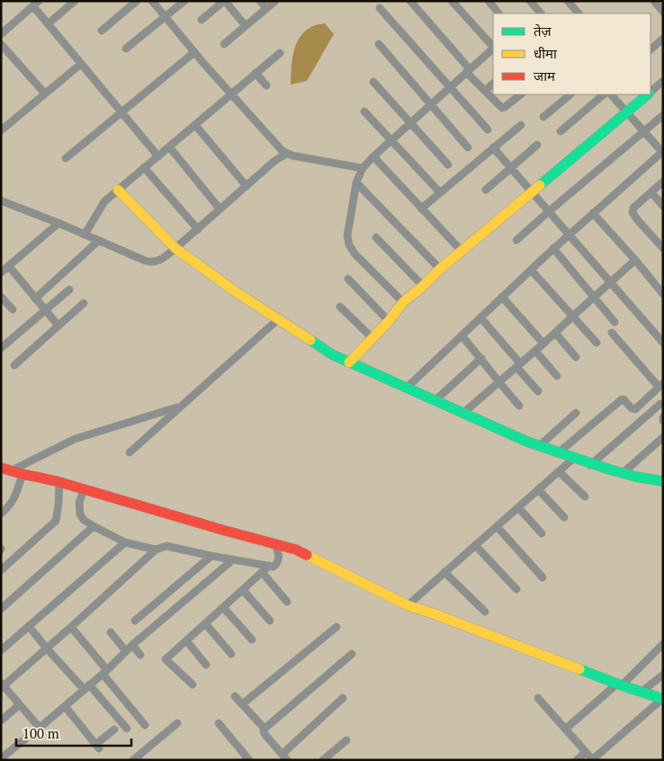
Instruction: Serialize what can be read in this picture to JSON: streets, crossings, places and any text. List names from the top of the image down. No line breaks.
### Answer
{"legend":["तेज़","धीमा","जाम"],"scale_bar":"100 m"}
